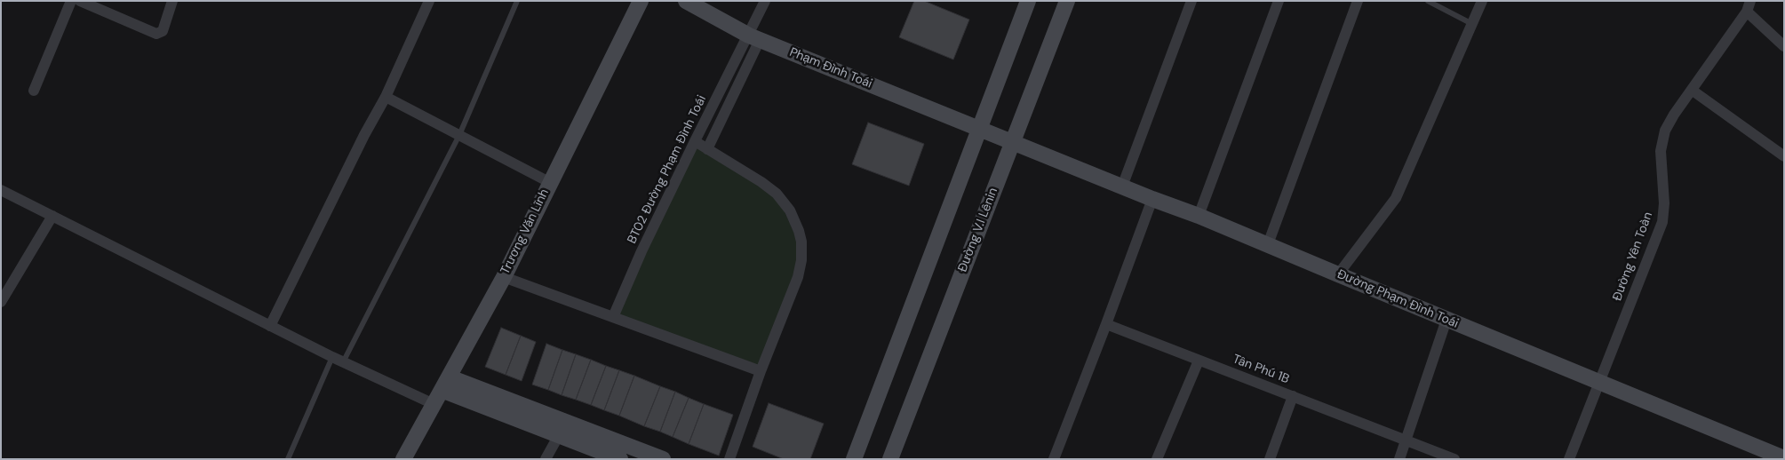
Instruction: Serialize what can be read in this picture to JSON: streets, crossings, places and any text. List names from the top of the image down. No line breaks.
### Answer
{"streets":{"street":["Phạm Đình Toái","BT02 Đường Phạm Đình Toái","Đường V.I Lênin","Trương Văn Lĩnh","Đường Yên Toàn","Đường Phạm Đình Toái","Tân Phú 1B"]},"crossings":[["Phạm Đình Toái","BT02 Đường Phạm Đình Toái"],["Phạm Đình Toái","Đường V.I Lênin"],["Phạm Đình Toái","Đường Phạm Đình Toái"],["Đường V.I Lênin","Đường Phạm Đình Toái"],["Đường Yên Toàn","Đường Phạm Đình Toái"]]}
